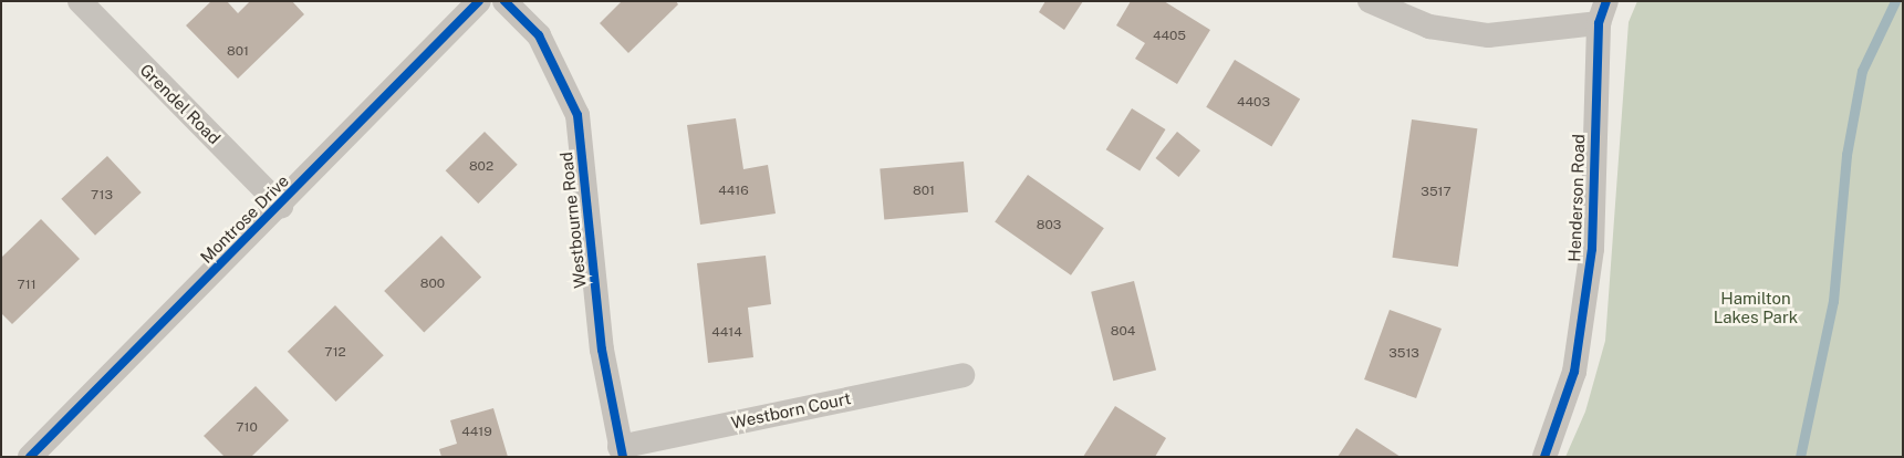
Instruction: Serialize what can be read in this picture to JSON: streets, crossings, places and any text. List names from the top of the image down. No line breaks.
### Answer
{"streets":{"street":["Grendel Road","Henderson Road","Montrose Drive","Westbourne Road","Westborn Court"]},"crossings":[["Grendel Road","Montrose Drive"],["Westbourne Road","Westborn Court"]],"parks":["Hamilton Lakes Park"],"house_numbers":["4405","801","4403","802","4416","801","3517","713","803","800","711","804","4414","712","3513","710","4419"]}
